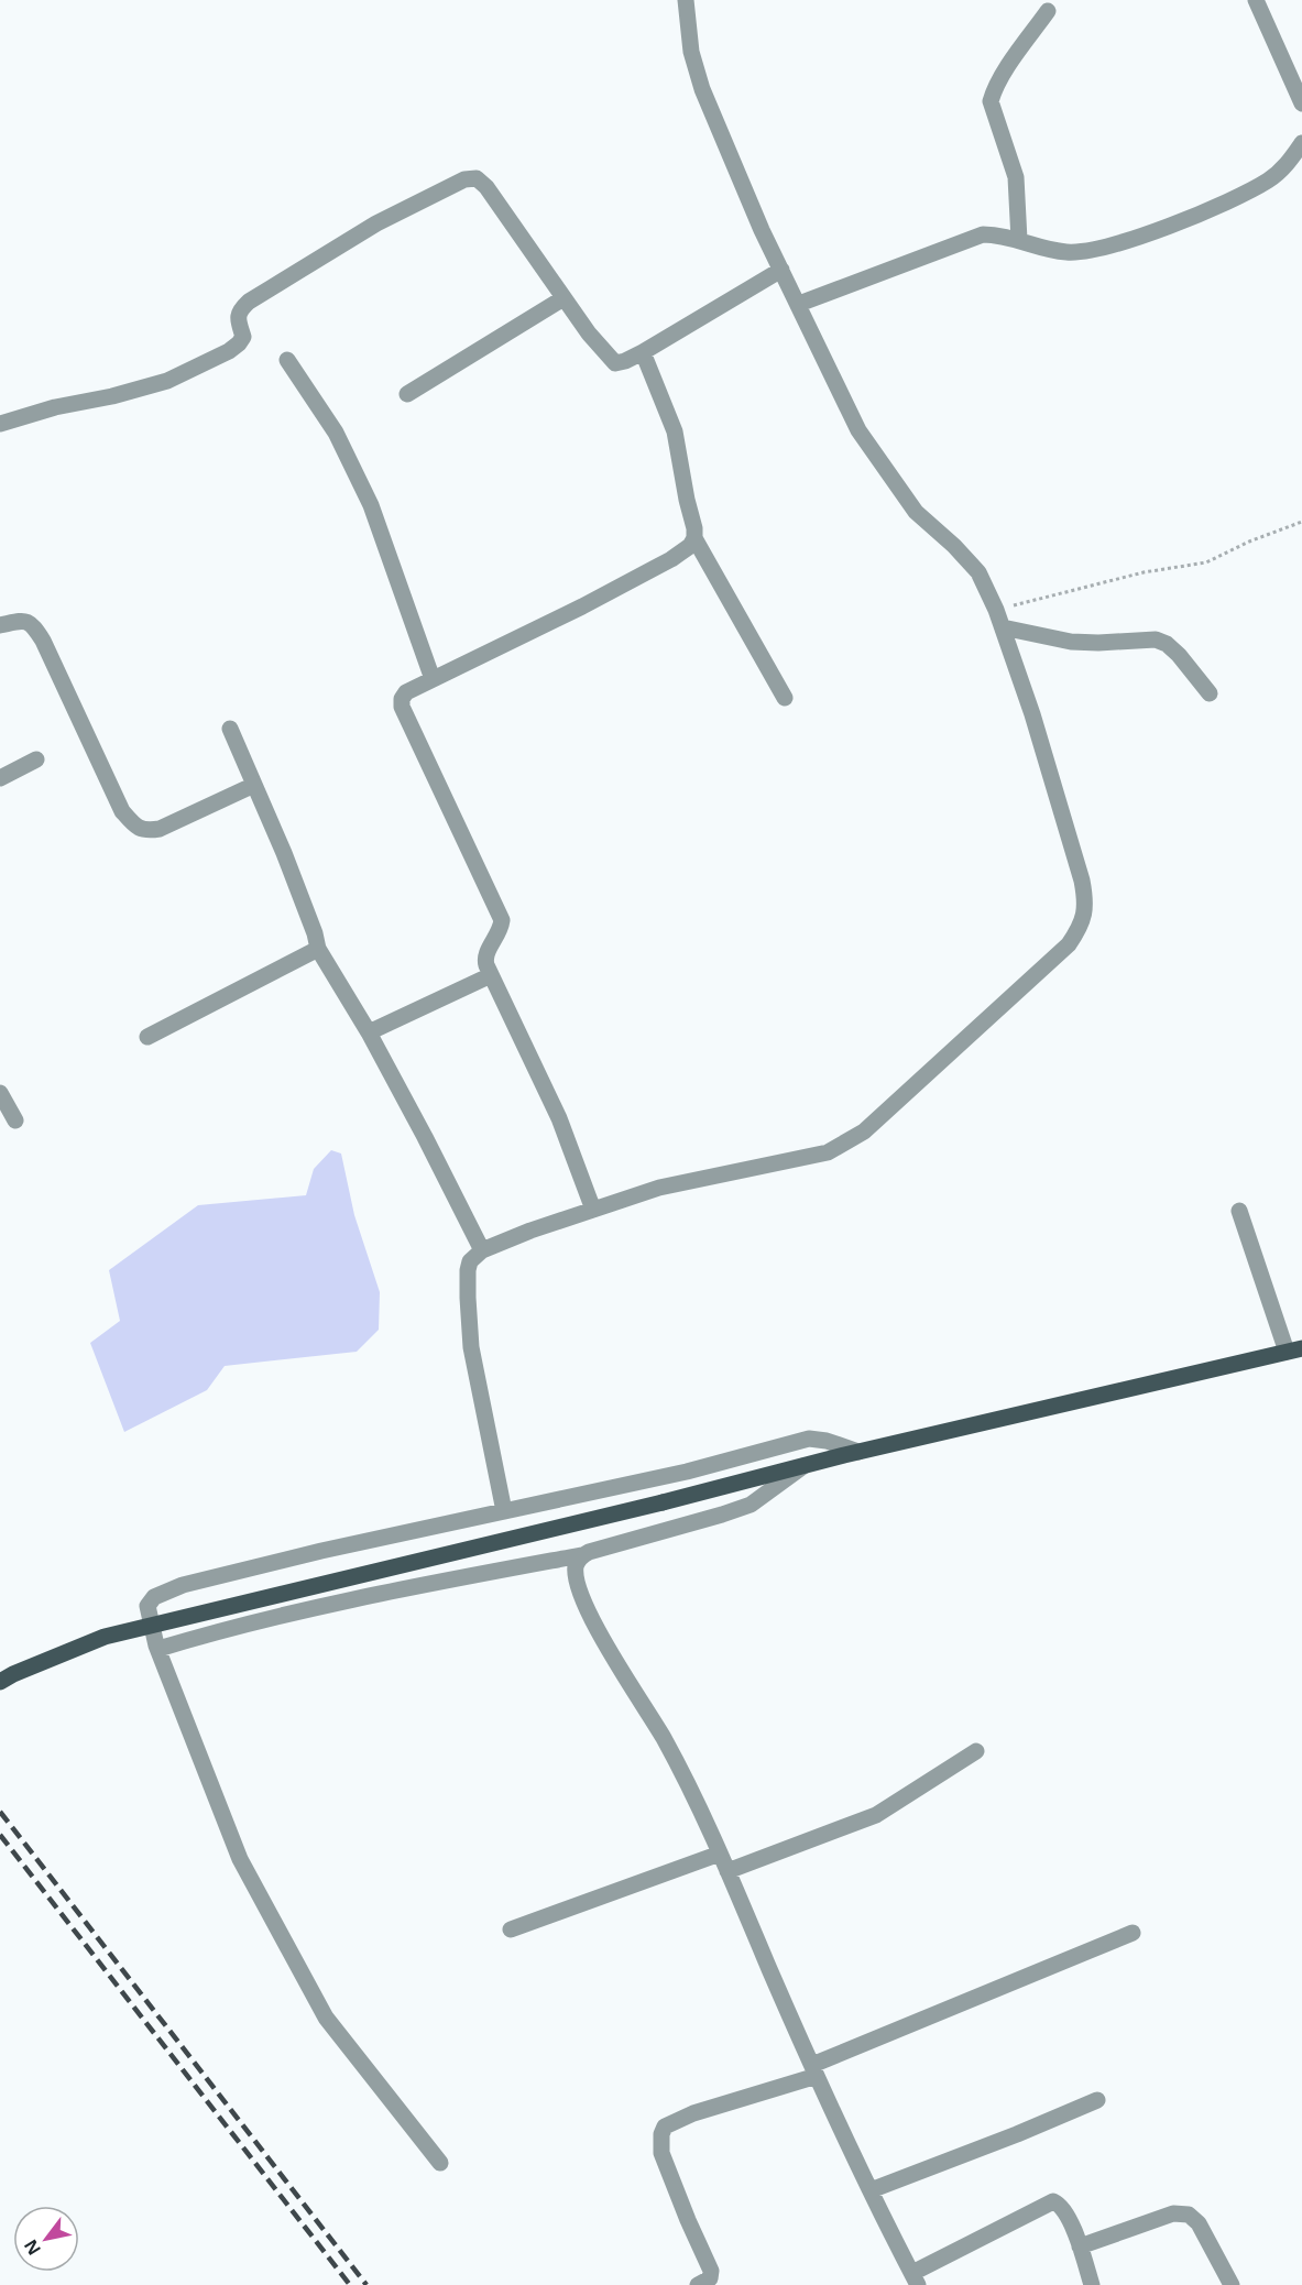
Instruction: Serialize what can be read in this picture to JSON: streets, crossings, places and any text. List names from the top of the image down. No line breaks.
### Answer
{"north":"bottom left"}
